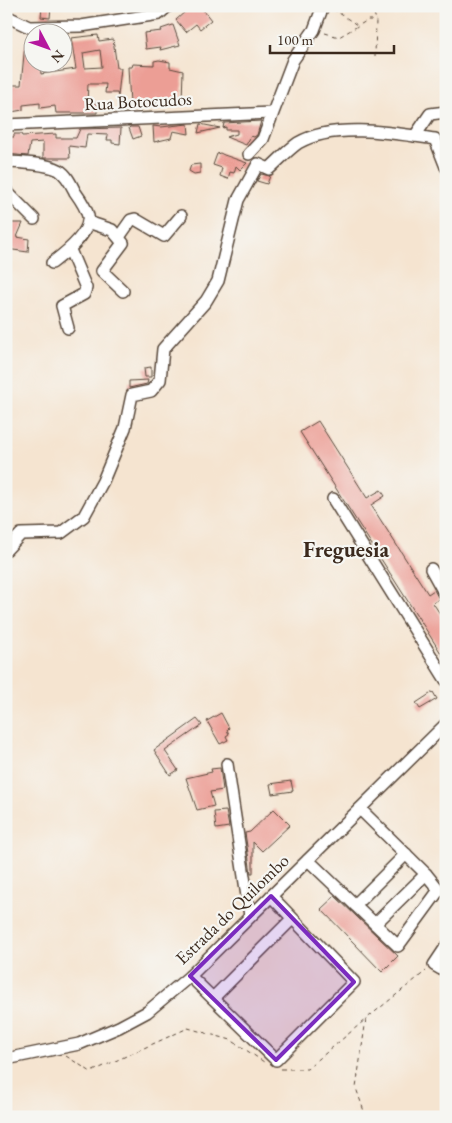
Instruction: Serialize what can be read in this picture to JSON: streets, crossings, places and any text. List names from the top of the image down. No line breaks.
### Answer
{"streets":{"street":["Rua Botocudos","Estrada do Quilombo"]},"districts":["Freguesia"],"scale_bar":"100 m","north":"bottom right"}
